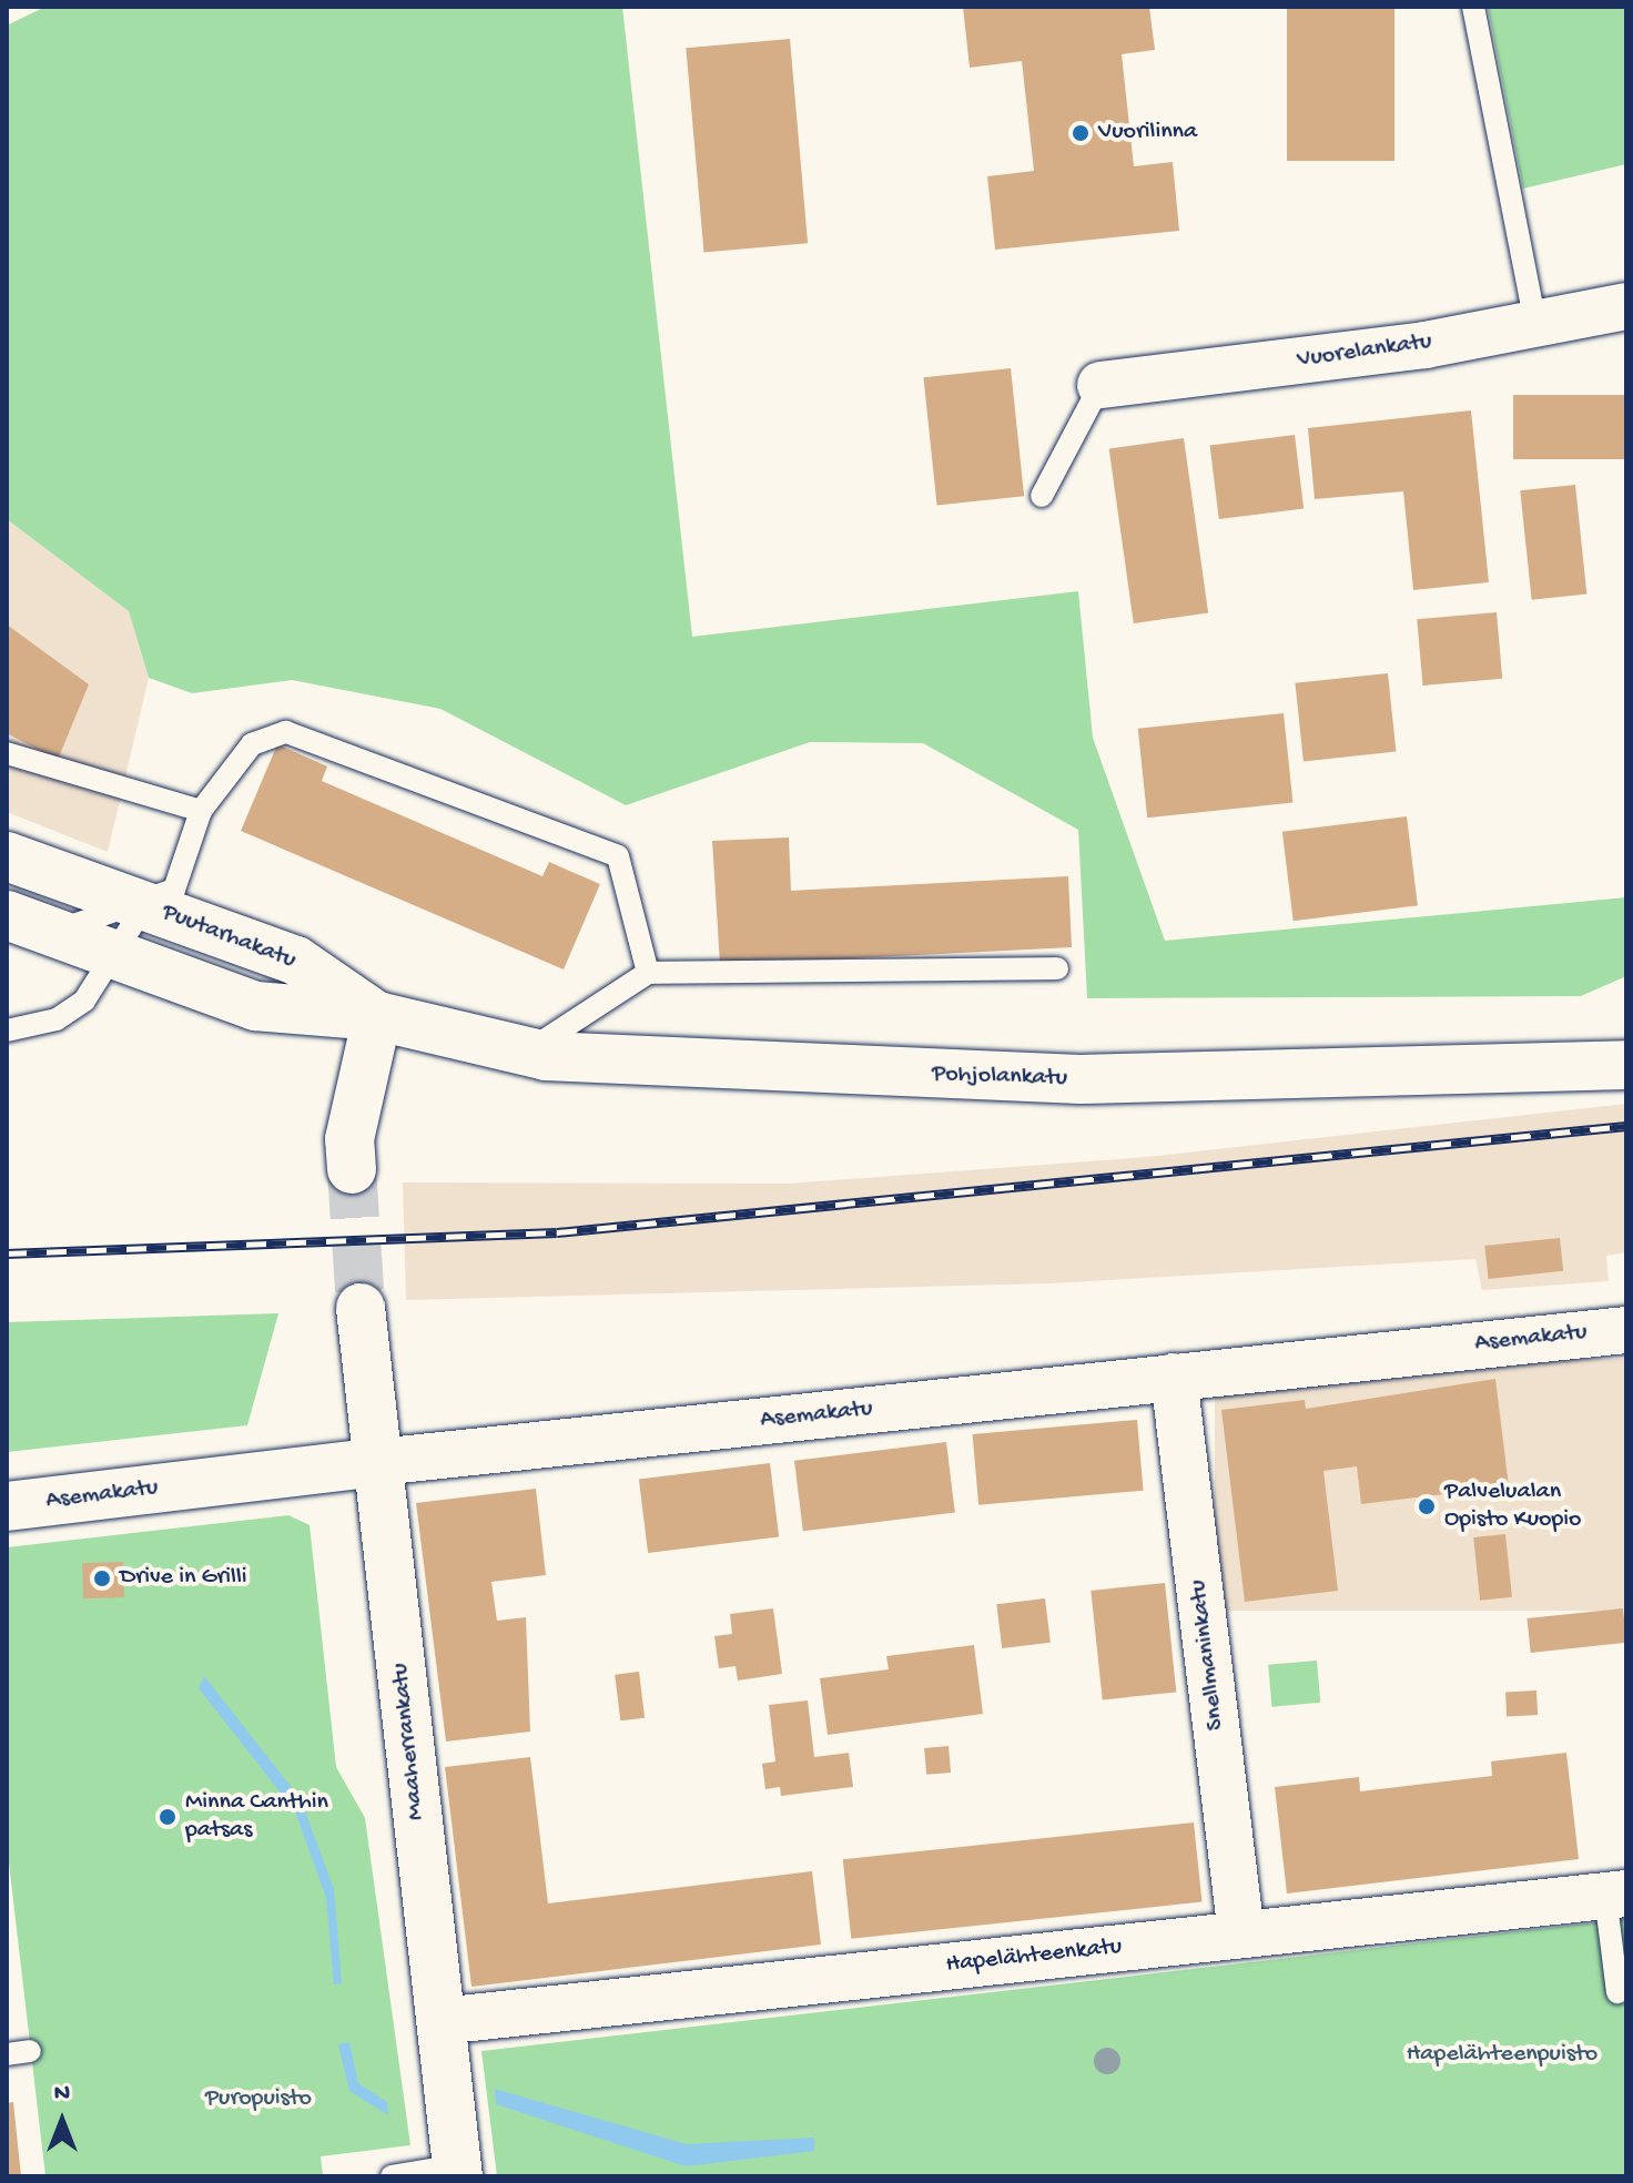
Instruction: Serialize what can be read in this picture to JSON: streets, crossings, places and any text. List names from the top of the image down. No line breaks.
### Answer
{"streets":{"main road":["Puutarhakatu","Pohjolankatu","Asemakatu","Maaherrankatu"],"street":["Vuorelankatu","Snellmaninkatu","Hapelähteenkatu"]},"crossings":[["Puutarhakatu","Pohjolankatu"],["Asemakatu","Snellmaninkatu"],["Asemakatu","Maaherrankatu"],["Snellmaninkatu","Hapelähteenkatu"],["Maaherrankatu","Hapelähteenkatu"]],"parks":["Hapelähteenpuisto","Puropuisto"],"places":["Vuorilinna","Palvelualan Opisto Kuopio","Drive in Grilli","Minna Canthin patsas"],"north":"top"}
